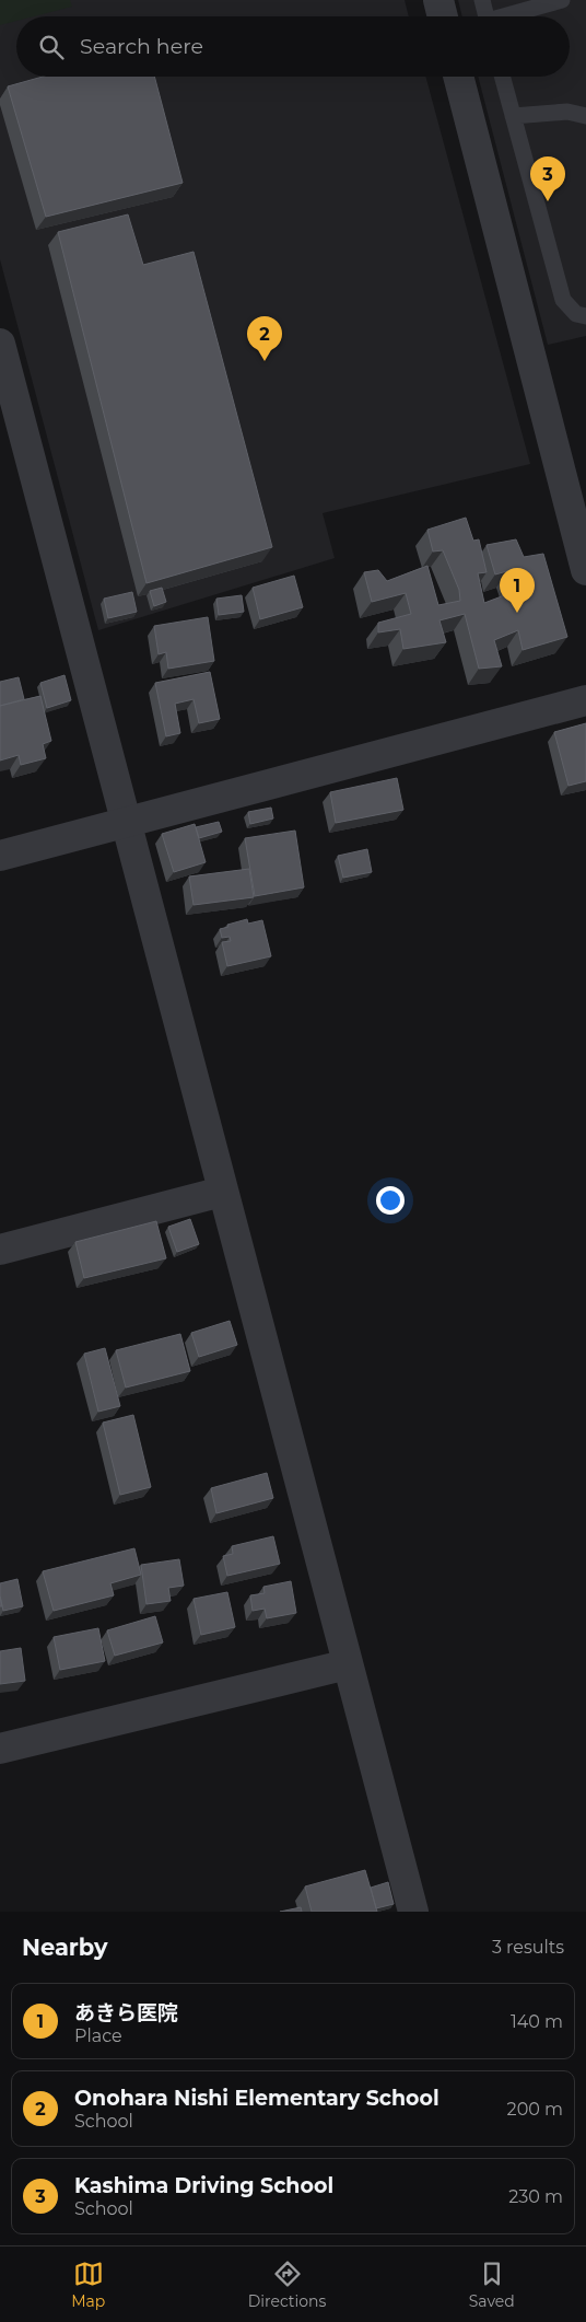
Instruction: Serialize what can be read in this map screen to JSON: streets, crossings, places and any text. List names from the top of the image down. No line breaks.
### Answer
{"page":{"search":"Search here","pins":["3","2","1"],"heading":["Nearby","3 results"],"list":[{"mark":"1","name":"あきら医院","note":"Place","value":"140 m"},{"mark":"2","name":"Onohara Nishi Elementary School","note":"School","value":"200 m"},{"mark":"3","name":"Kashima Driving School","note":"School","value":"230 m"}],"nav":["Map","Directions","Saved"]}}
